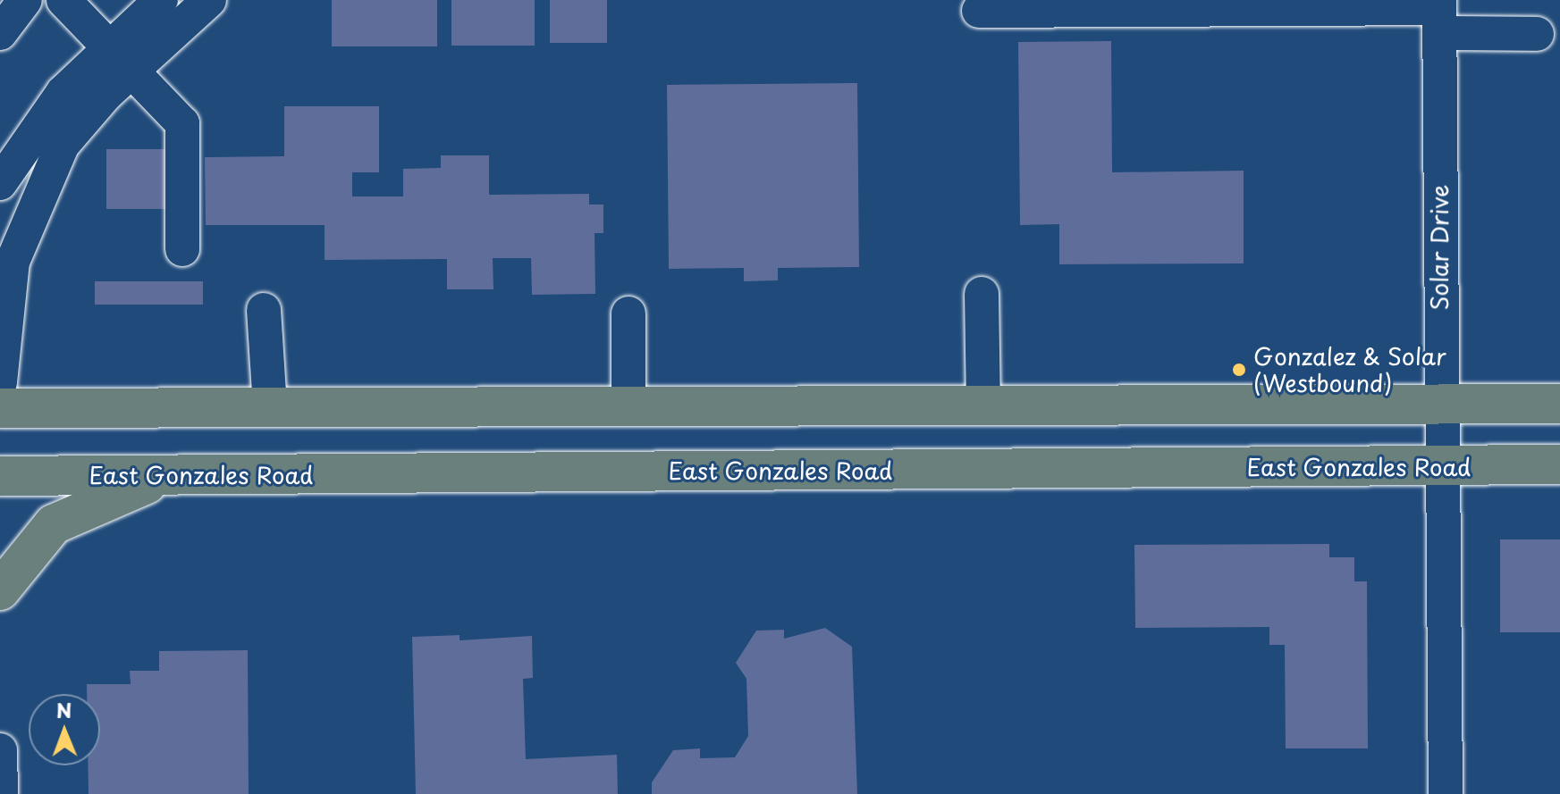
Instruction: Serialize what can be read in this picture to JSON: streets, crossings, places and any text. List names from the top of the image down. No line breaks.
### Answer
{"streets":{"main road":["East Gonzales Road"],"street":["Solar Drive"]},"crossings":[["Solar Drive","East Gonzales Road"]],"places":["Gonzalez & Solar (Westbound)"],"north":"top"}
